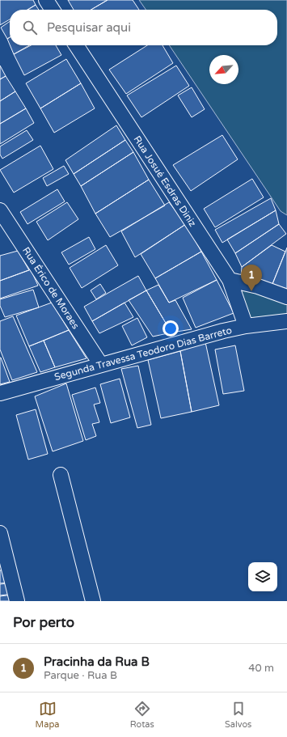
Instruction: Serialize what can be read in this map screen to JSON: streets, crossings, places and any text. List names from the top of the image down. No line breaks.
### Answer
{"streets":{"street":["Rua Josué Esdras Diniz","Rua Érico de Moraes","Segunda Travessa Teodoro Dias Barreto"]},"crossings":[["Rua Josué Esdras Diniz","Segunda Travessa Teodoro Dias Barreto"],["Rua Érico de Moraes","Segunda Travessa Teodoro Dias Barreto"]],"north":"bottom left","page":{"search":"Pesquisar aqui","pins":"1","heading":"Por perto","list":[{"mark":"1","name":"Pracinha da Rua B","note":"Parque · Rua B","value":"40 m"}],"nav":["Mapa","Rotas","Salvos"]}}
